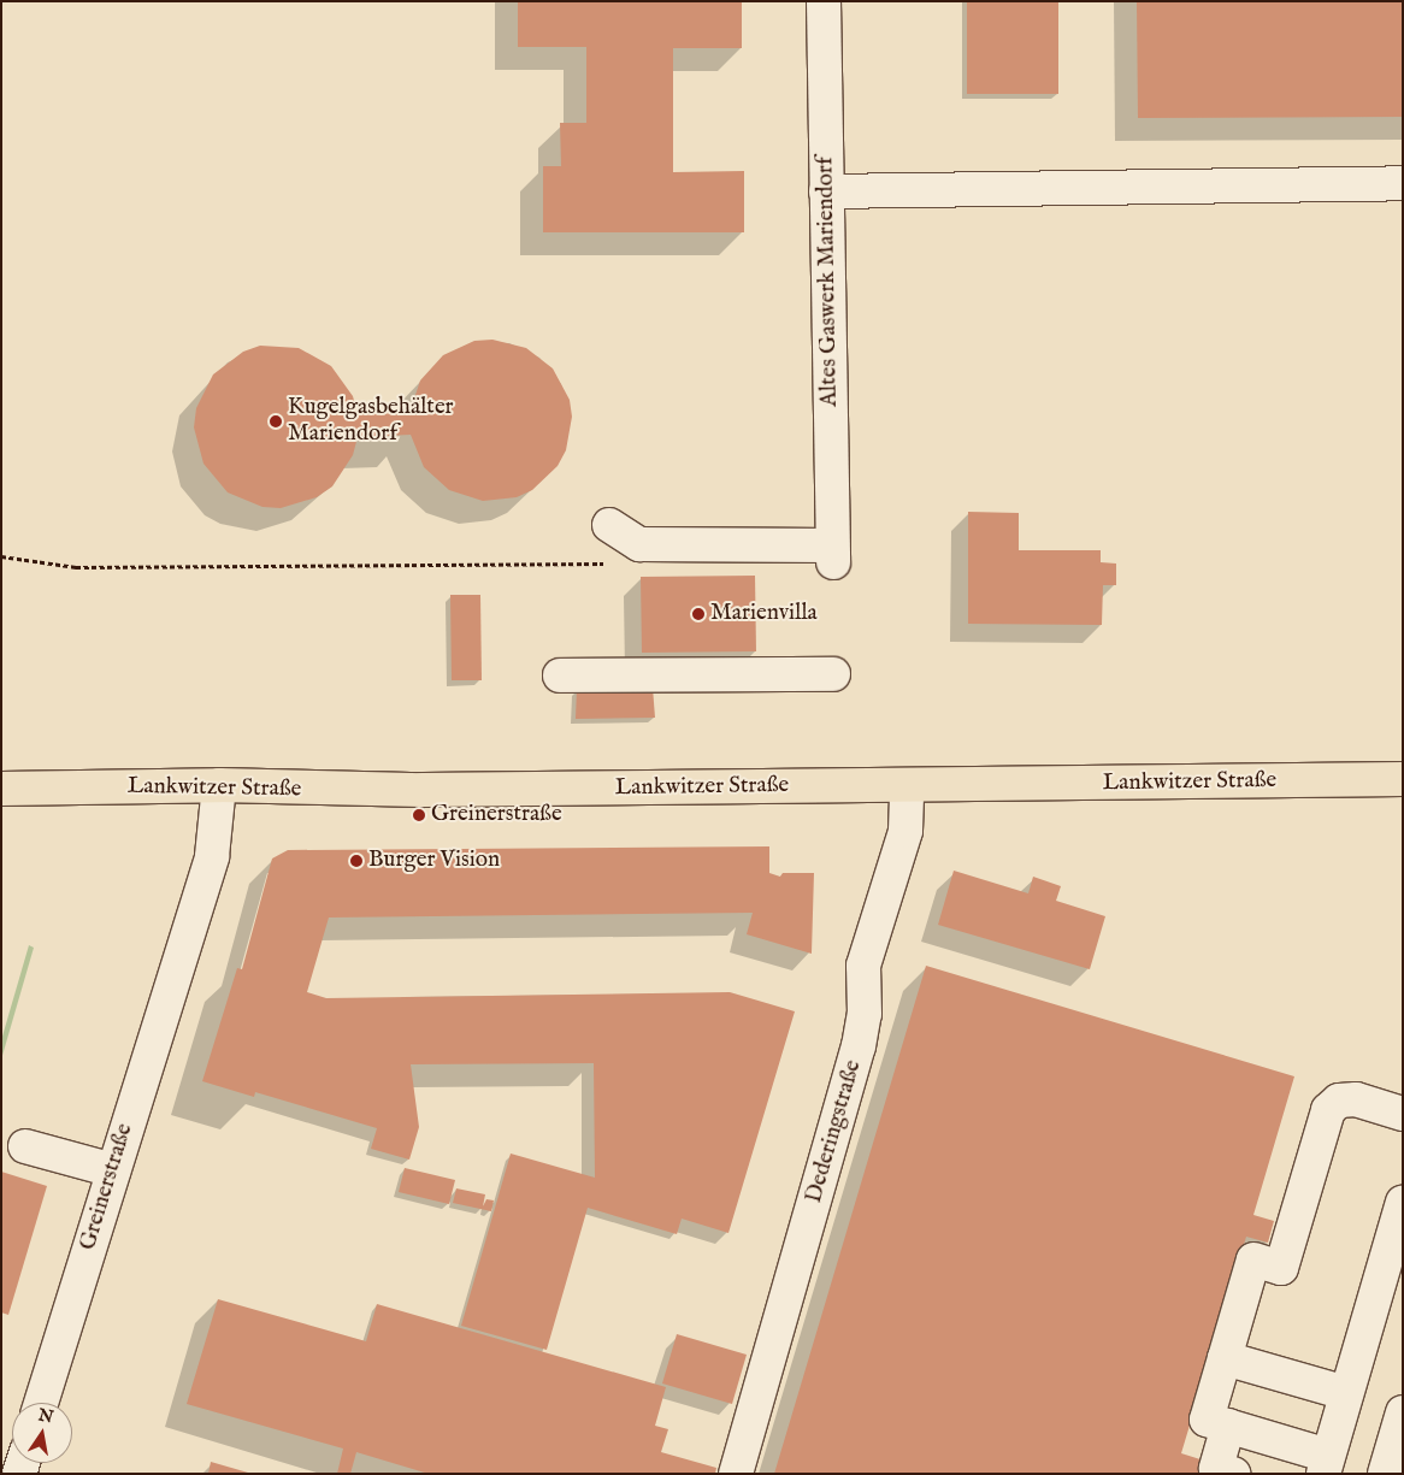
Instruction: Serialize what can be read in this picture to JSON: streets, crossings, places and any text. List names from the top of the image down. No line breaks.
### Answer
{"streets":{"main road":["Lankwitzer Straße"],"street":["Altes Gaswerk Mariendorf","Dederingstraße","Greinerstraße"]},"crossings":[["Lankwitzer Straße","Dederingstraße"],["Lankwitzer Straße","Greinerstraße"]],"places":["Kugelgasbehälter Mariendorf","Marienvilla","Greinerstraße","Burger Vision"],"north":"top"}
